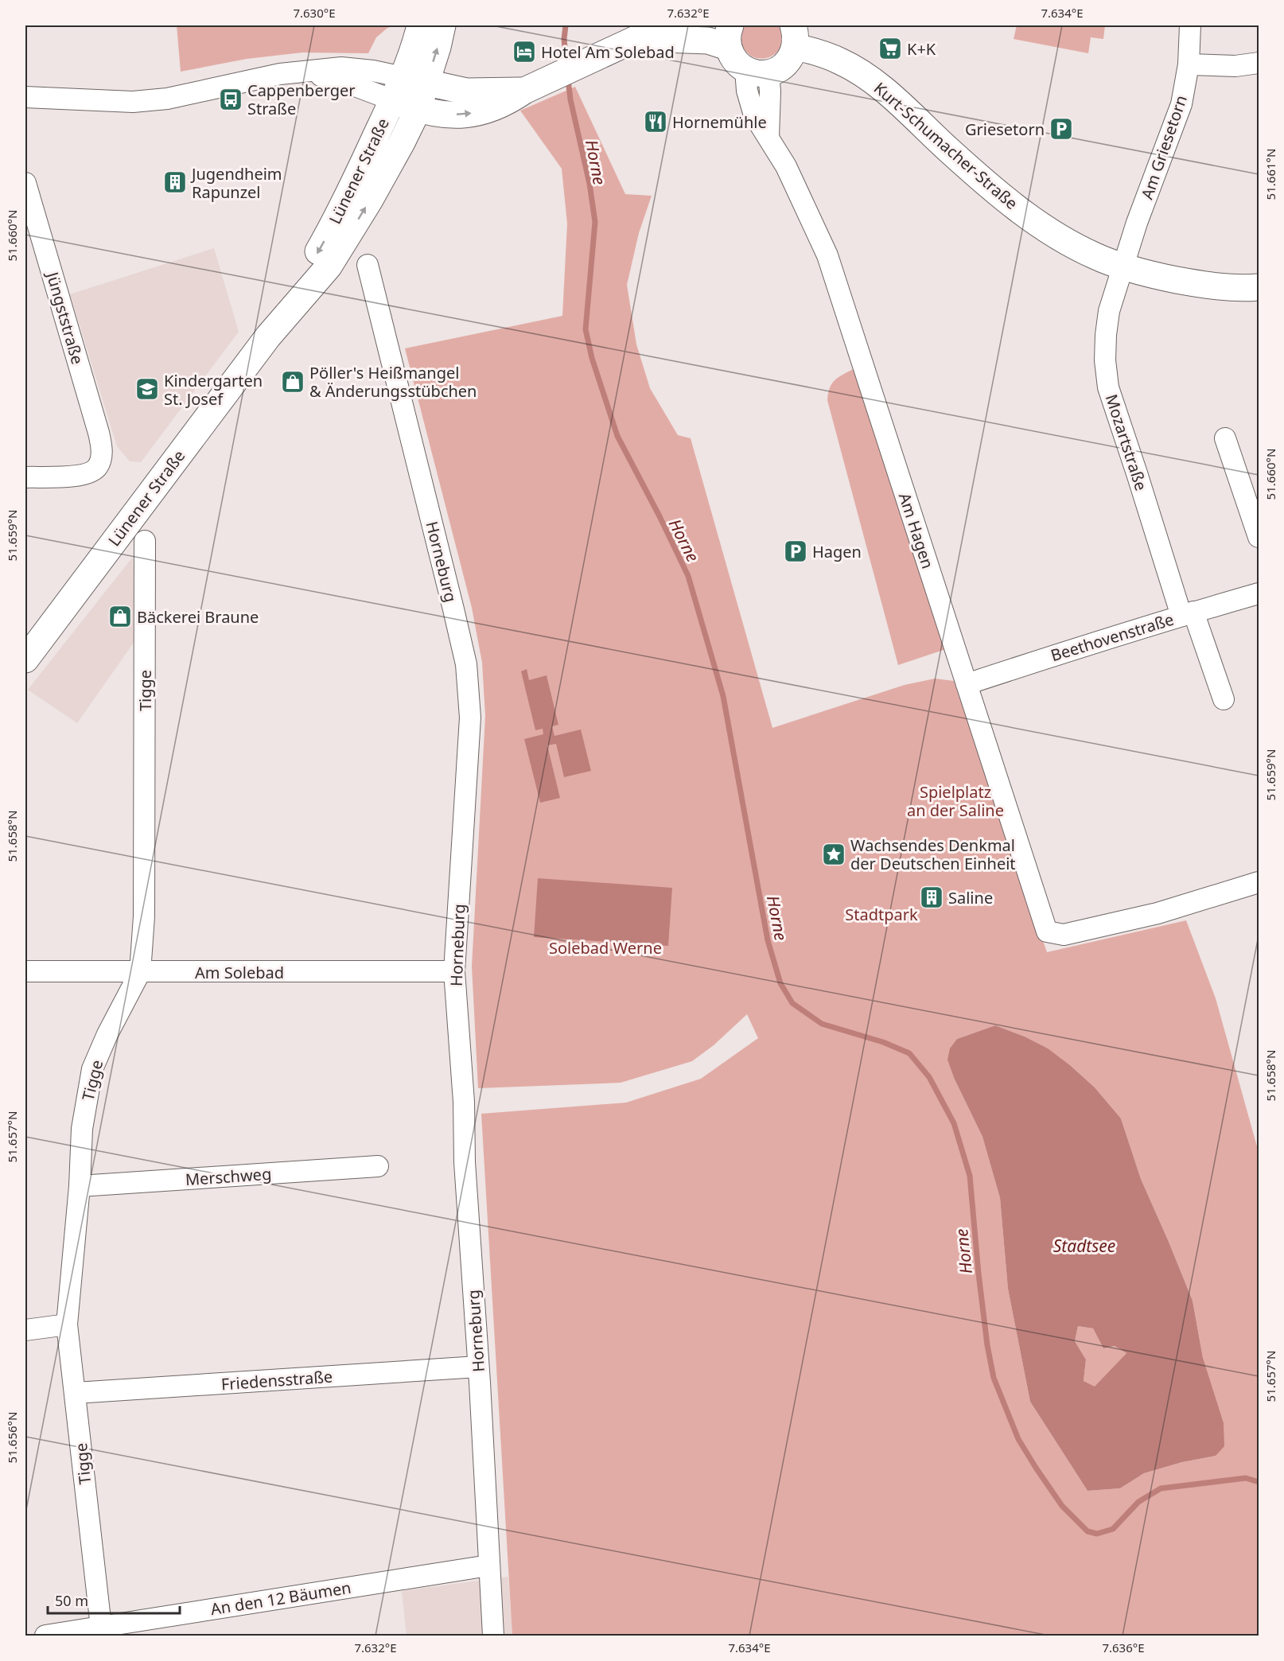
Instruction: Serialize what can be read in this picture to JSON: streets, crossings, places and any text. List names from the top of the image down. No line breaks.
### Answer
{"streets":{"main road":["Kurt-Schumacher-Straße","Lünener Straße"],"street":["Am Griesetorn","Jüngststraße","Mozartstraße","Am Hagen","Horneburg","Beethovenstraße","Tigge","Am Solebad","Merschweg","Friedensstraße","An den 12 Bäumen"]},"crossings":[["Kurt-Schumacher-Straße","Am Griesetorn"],["Kurt-Schumacher-Straße","Mozartstraße"],["Am Griesetorn","Mozartstraße"],["Mozartstraße","Beethovenstraße"],["Am Hagen","Beethovenstraße"],["Horneburg","Am Solebad"],["Horneburg","Friedensstraße"],["Horneburg","An den 12 Bäumen"],["Tigge","Am Solebad"],["Tigge","Merschweg"],["Tigge","Friedensstraße"],["Tigge","An den 12 Bäumen"]],"water":["Horne","Stadtsee"],"parks":["Spielplatz an der Saline","Stadtpark","Solebad Werne"],"places":{"supermarket":["K+K"],"hotel":["Hotel Am Solebad"],"bus stop":["Cappenberger Straße"],"restaurant":["Hornemühle"],"parking":["Griesetorn","Hagen"],"building":["Jugendheim Rapunzel","Saline"],"shop":["Pöller's Heißmangel & Änderungsstübchen","Bäckerei Braune"],"school or university":["Kindergarten St. Josef"],"place":["Wachsendes Denkmal der Deutschen Einheit"]},"scale_bar":"50 m","coordinates":["7.630°E","7.632°E","7.634°E","51.661°N","51.660°N","51.659°N","51.658°N","51.657°N","51.656°N","7.636°E"]}
